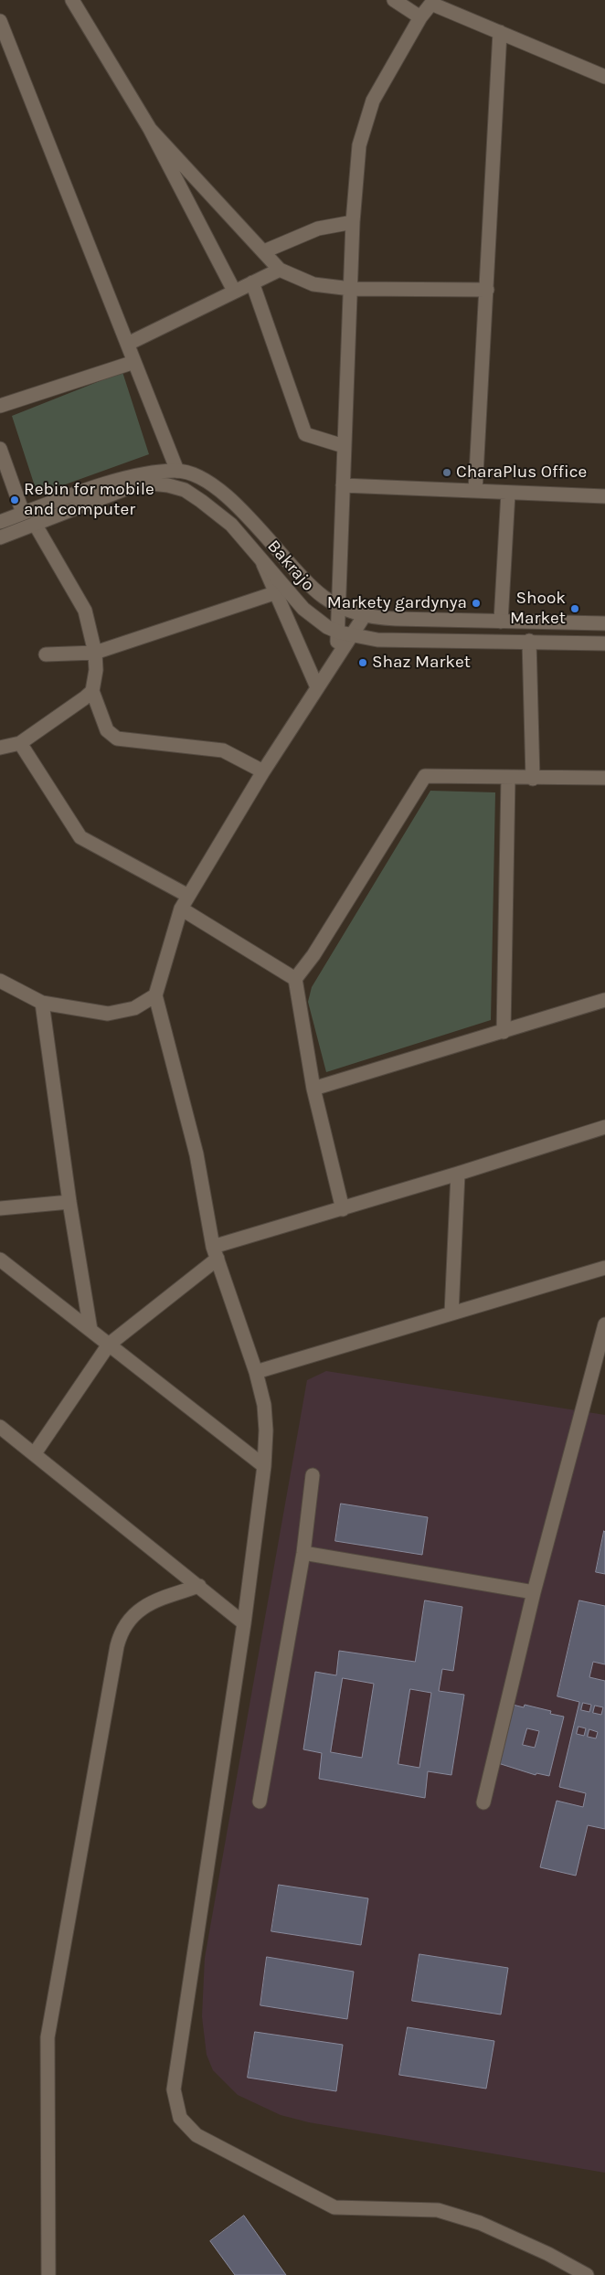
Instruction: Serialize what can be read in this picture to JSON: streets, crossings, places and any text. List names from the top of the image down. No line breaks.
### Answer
{"streets":{"street":["Bakrajo"]},"places":["CharaPlus Office","Rebin for mobile and computer","Markety gardynya","Shook Market","Shaz Market"]}
